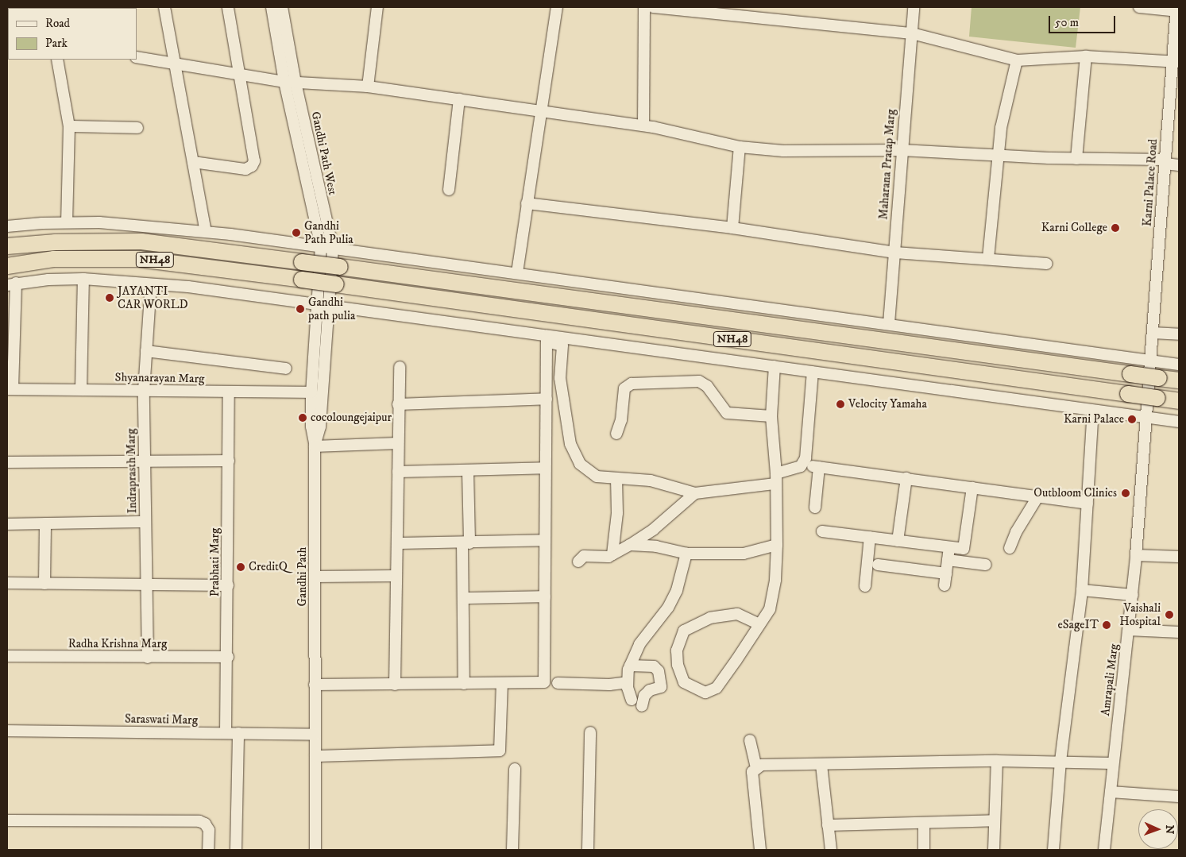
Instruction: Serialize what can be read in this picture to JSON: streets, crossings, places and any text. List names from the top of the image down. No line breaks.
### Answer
{"streets":{"highway":["NH48"],"street":["Gandhi Path West","Maharana Pratap Marg","Karni Palace Road","Shyanarayan Marg","Indraprasth Marg","Prabhati Marg","Gandhi Path","Radha Krishna Marg","Amrapali Marg","Saraswati Marg"]},"crossings":[["Gandhi Path West","Gandhi Path"],["Karni Palace Road","Amrapali Marg"],["Shyanarayan Marg","Indraprasth Marg"],["Shyanarayan Marg","Prabhati Marg"],["Indraprasth Marg","Radha Krishna Marg"],["Prabhati Marg","Radha Krishna Marg"],["Prabhati Marg","Saraswati Marg"],["Gandhi Path","Saraswati Marg"]],"places":["Karni College","Gandhi Path Pulia","JAYANTI CAR WORLD","Gandhi path pulia","Velocity Yamaha","cocoloungejaipur","Karni Palace","Outbloom Clinics","CreditQ","Vaishali Hospital","eSageIT"],"legend":["Road","Park"],"scale_bar":"50 m","north":"right"}
